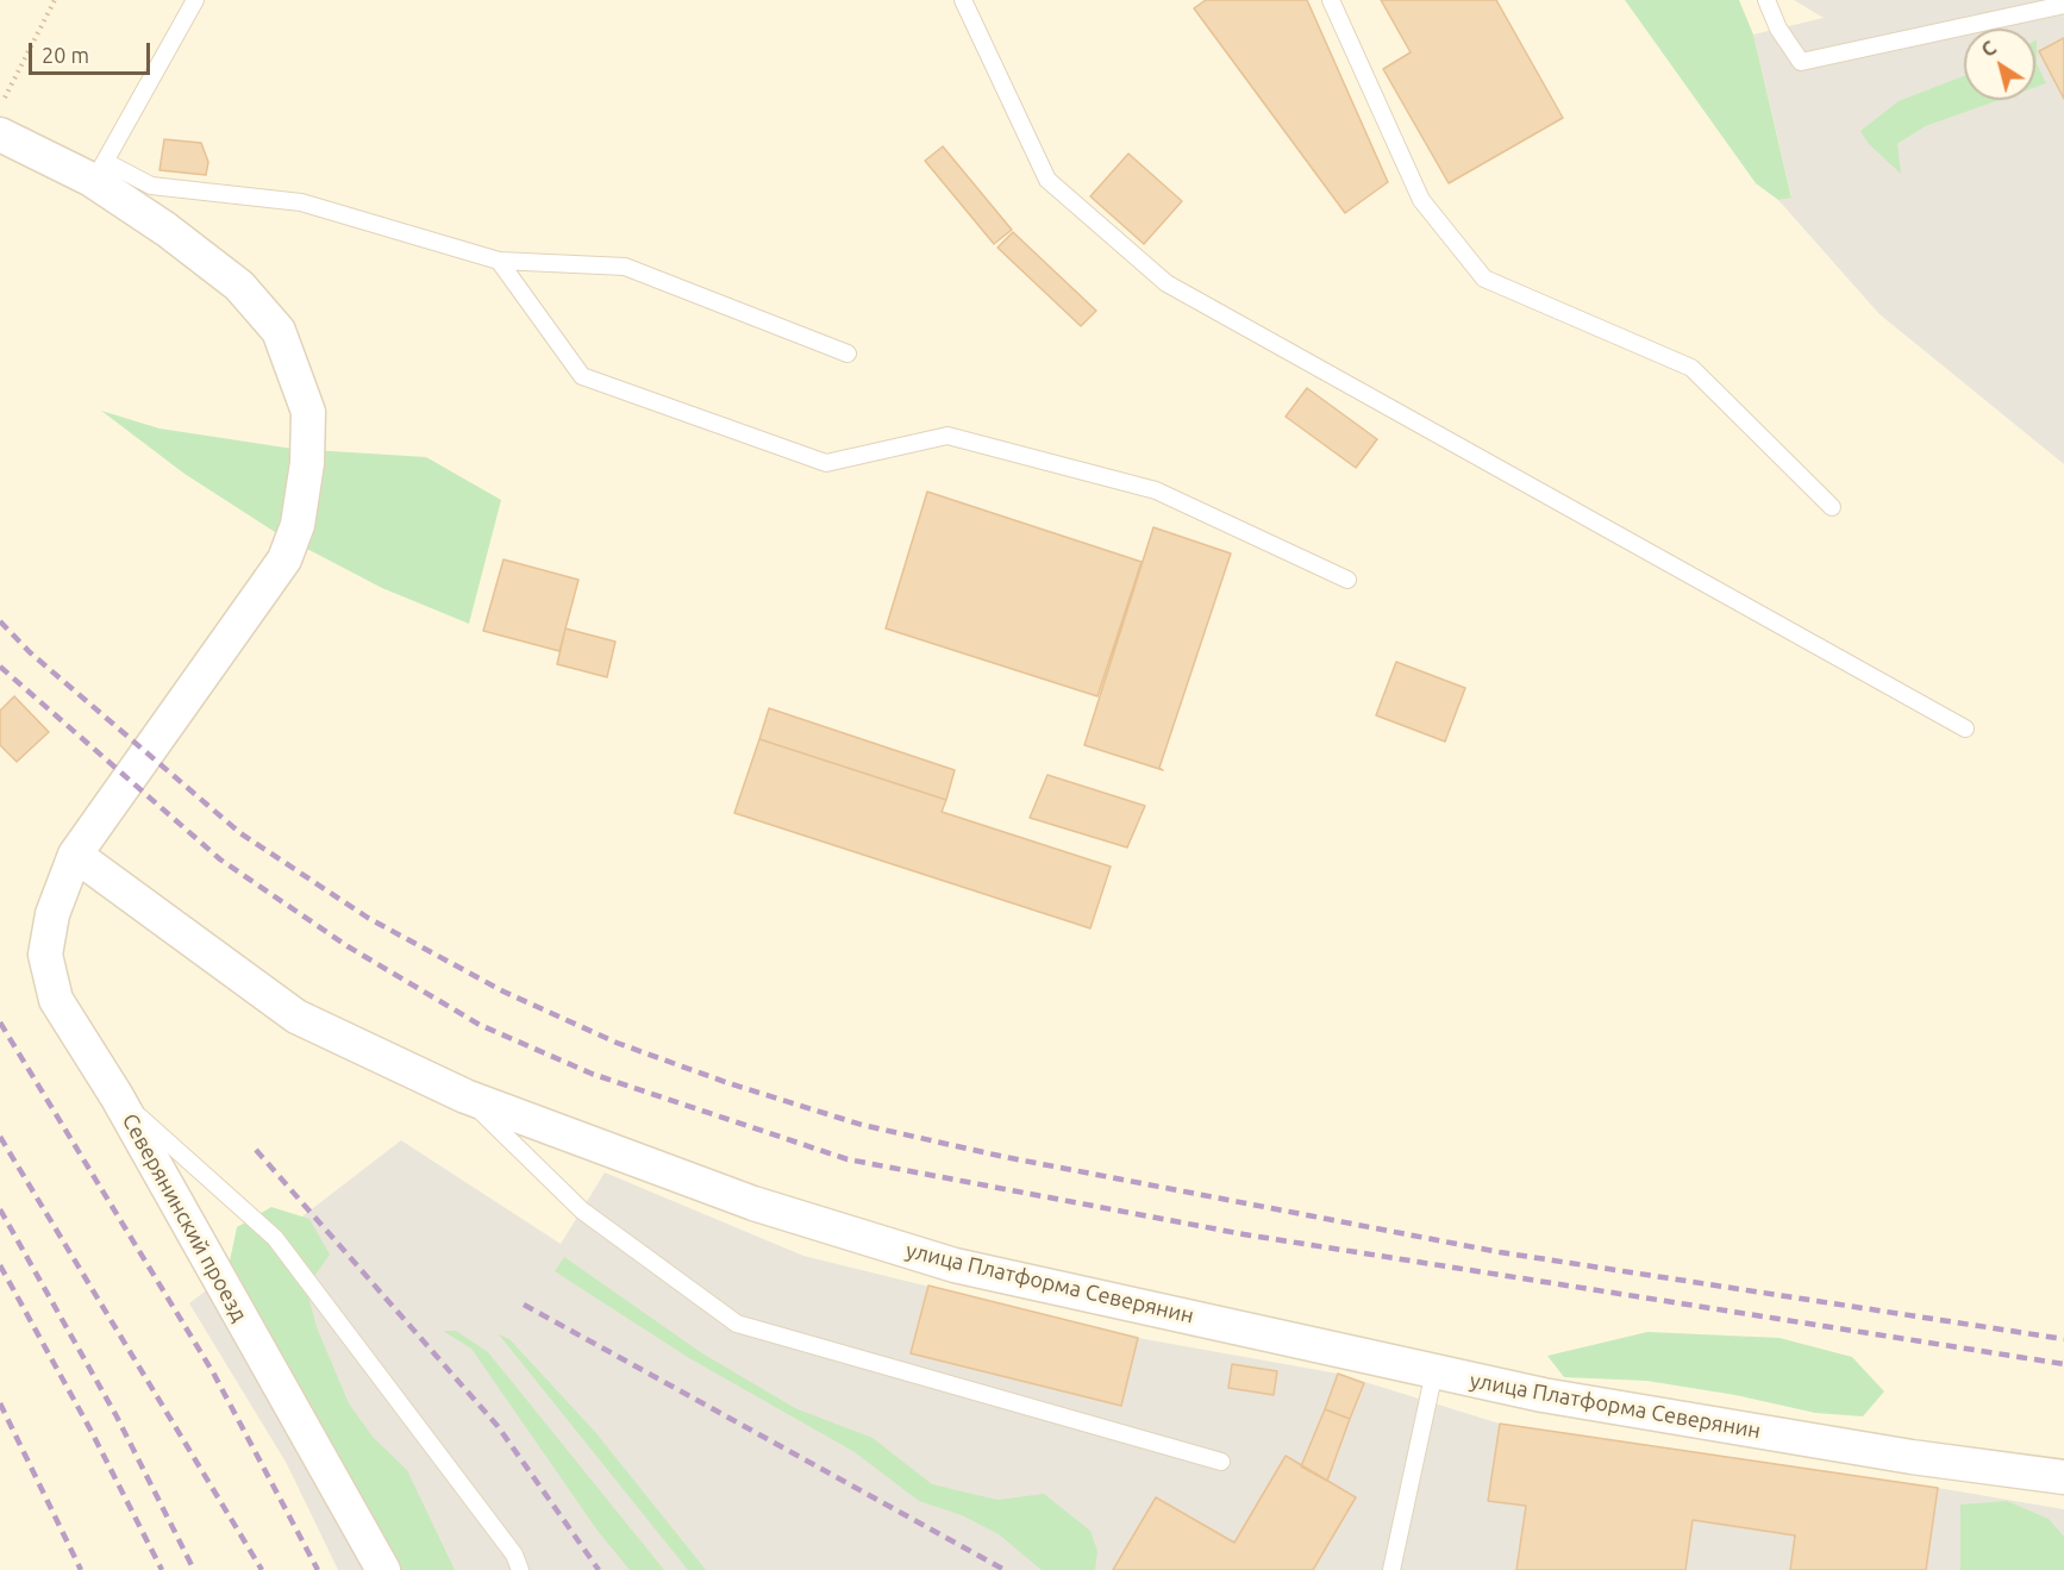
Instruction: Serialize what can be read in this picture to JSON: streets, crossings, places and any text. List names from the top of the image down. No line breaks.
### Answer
{"streets":{"street":["Северянинский проезд","улица Платформа Северянин"]},"crossings":[["Северянинский проезд","улица Платформа Северянин"]],"scale_bar":"20 m","north":"top left"}
